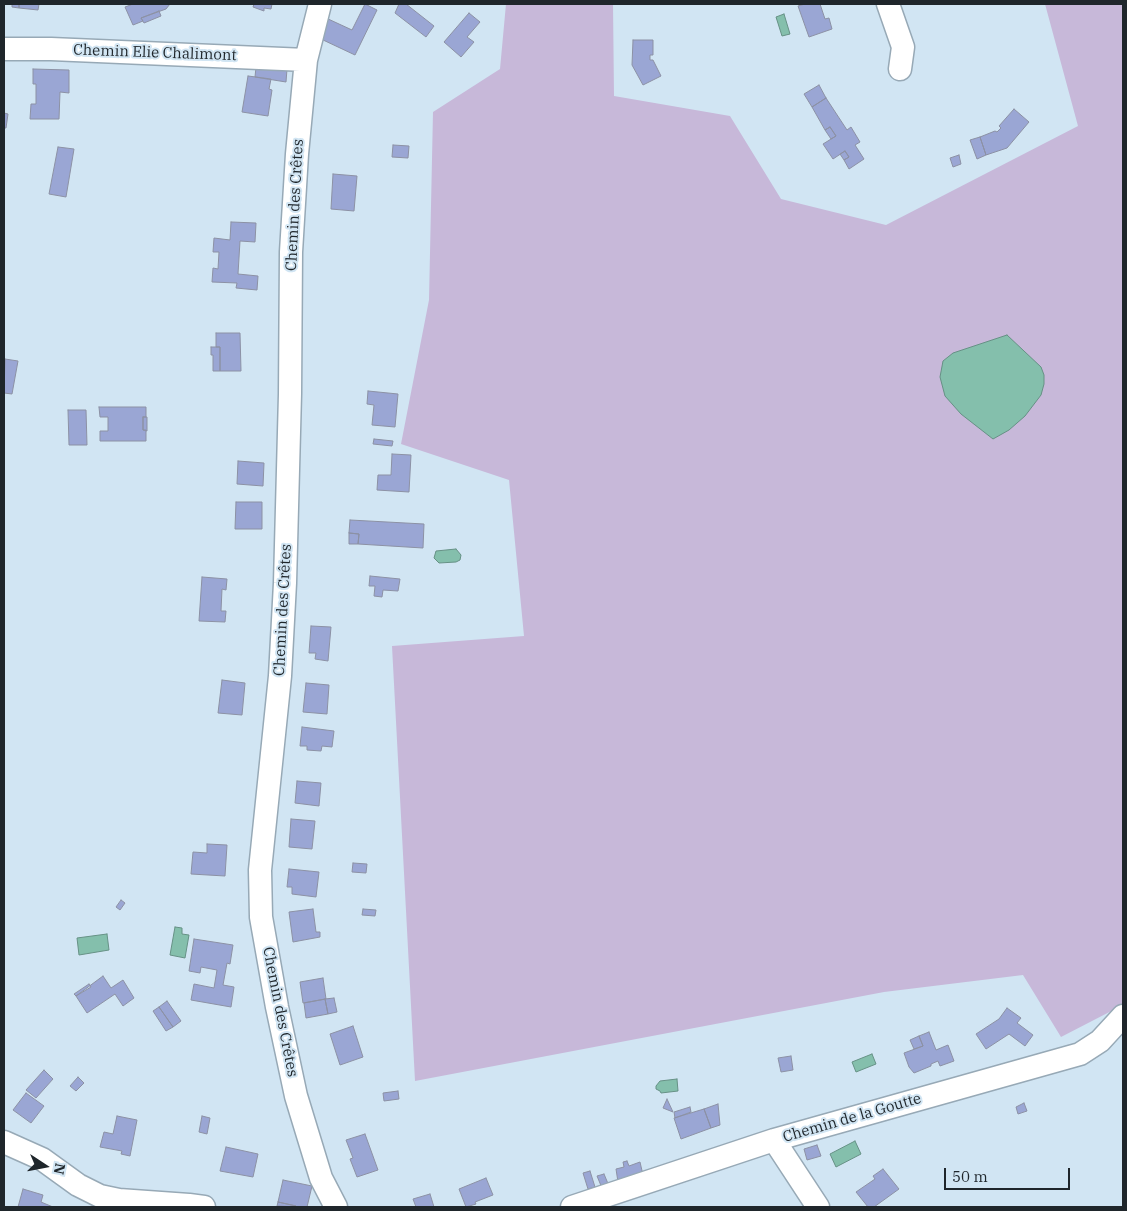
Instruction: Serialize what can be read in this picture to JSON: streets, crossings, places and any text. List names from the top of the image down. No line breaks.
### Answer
{"streets":{"street":["Chemin Elie Chalimont","Chemin des Crêtes","Chemin de la Goutte"]},"crossings":[["Chemin Elie Chalimont","Chemin des Crêtes"]],"scale_bar":"50 m","north":"right"}
